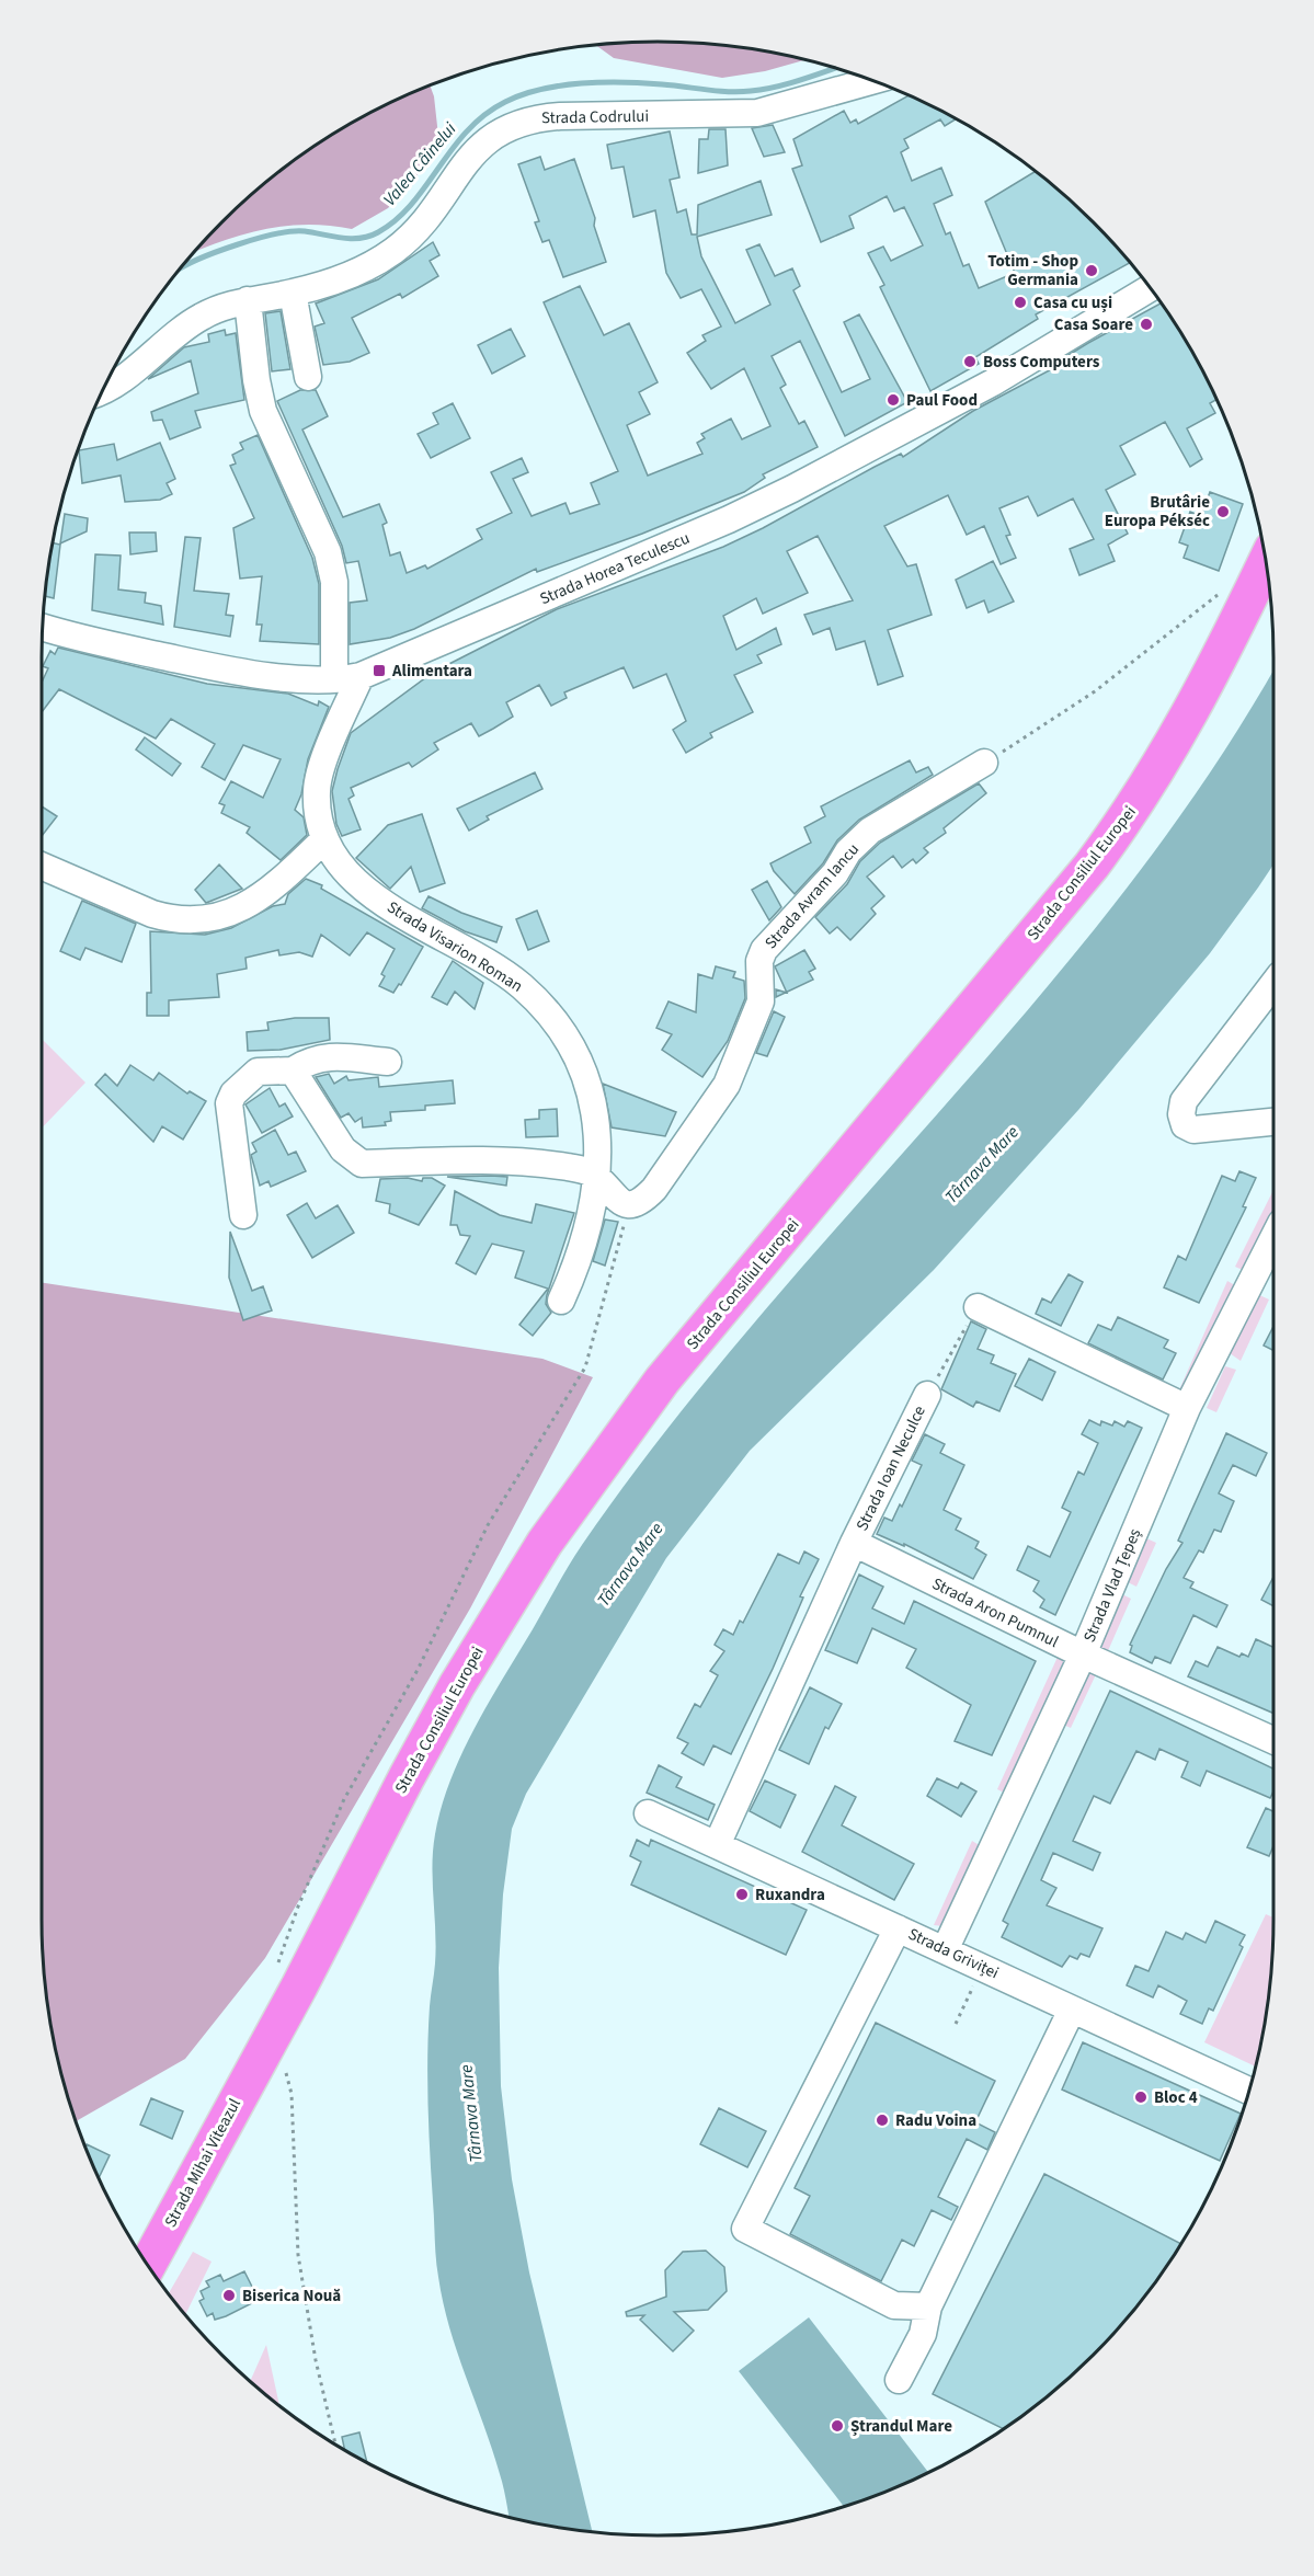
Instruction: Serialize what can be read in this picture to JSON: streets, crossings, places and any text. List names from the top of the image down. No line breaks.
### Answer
{"streets":{"highway":["Strada Consiliul Europei","Strada Mihai Viteazul"],"street":["Strada Codrului","Strada Horea Teculescu","Strada Avram Iancu","Strada Visarion Roman","Strada Ioan Neculce","Strada Vlad Țepeș","Strada Aron Pumnul","Strada Griviței"]},"crossings":[["Strada Horea Teculescu","Strada Visarion Roman"],["Strada Consiliul Europei","Strada Mihai Viteazul"],["Strada Ioan Neculce","Strada Aron Pumnul"],["Strada Ioan Neculce","Strada Griviței"],["Strada Vlad Țepeș","Strada Aron Pumnul"],["Strada Vlad Țepeș","Strada Griviței"]],"water":["Valea Câinelui","Târnava Mare"],"places":{"other":["Totim - Shop Germania","Casa cu uși","Casa Soare","Boss Computers","Paul Food","Brutârie Europa Pékséc","Ruxandra","Bloc 4","Radu Voina","Biserica Nouă","Ștrandul Mare"],"transit":["Alimentara"]}}
